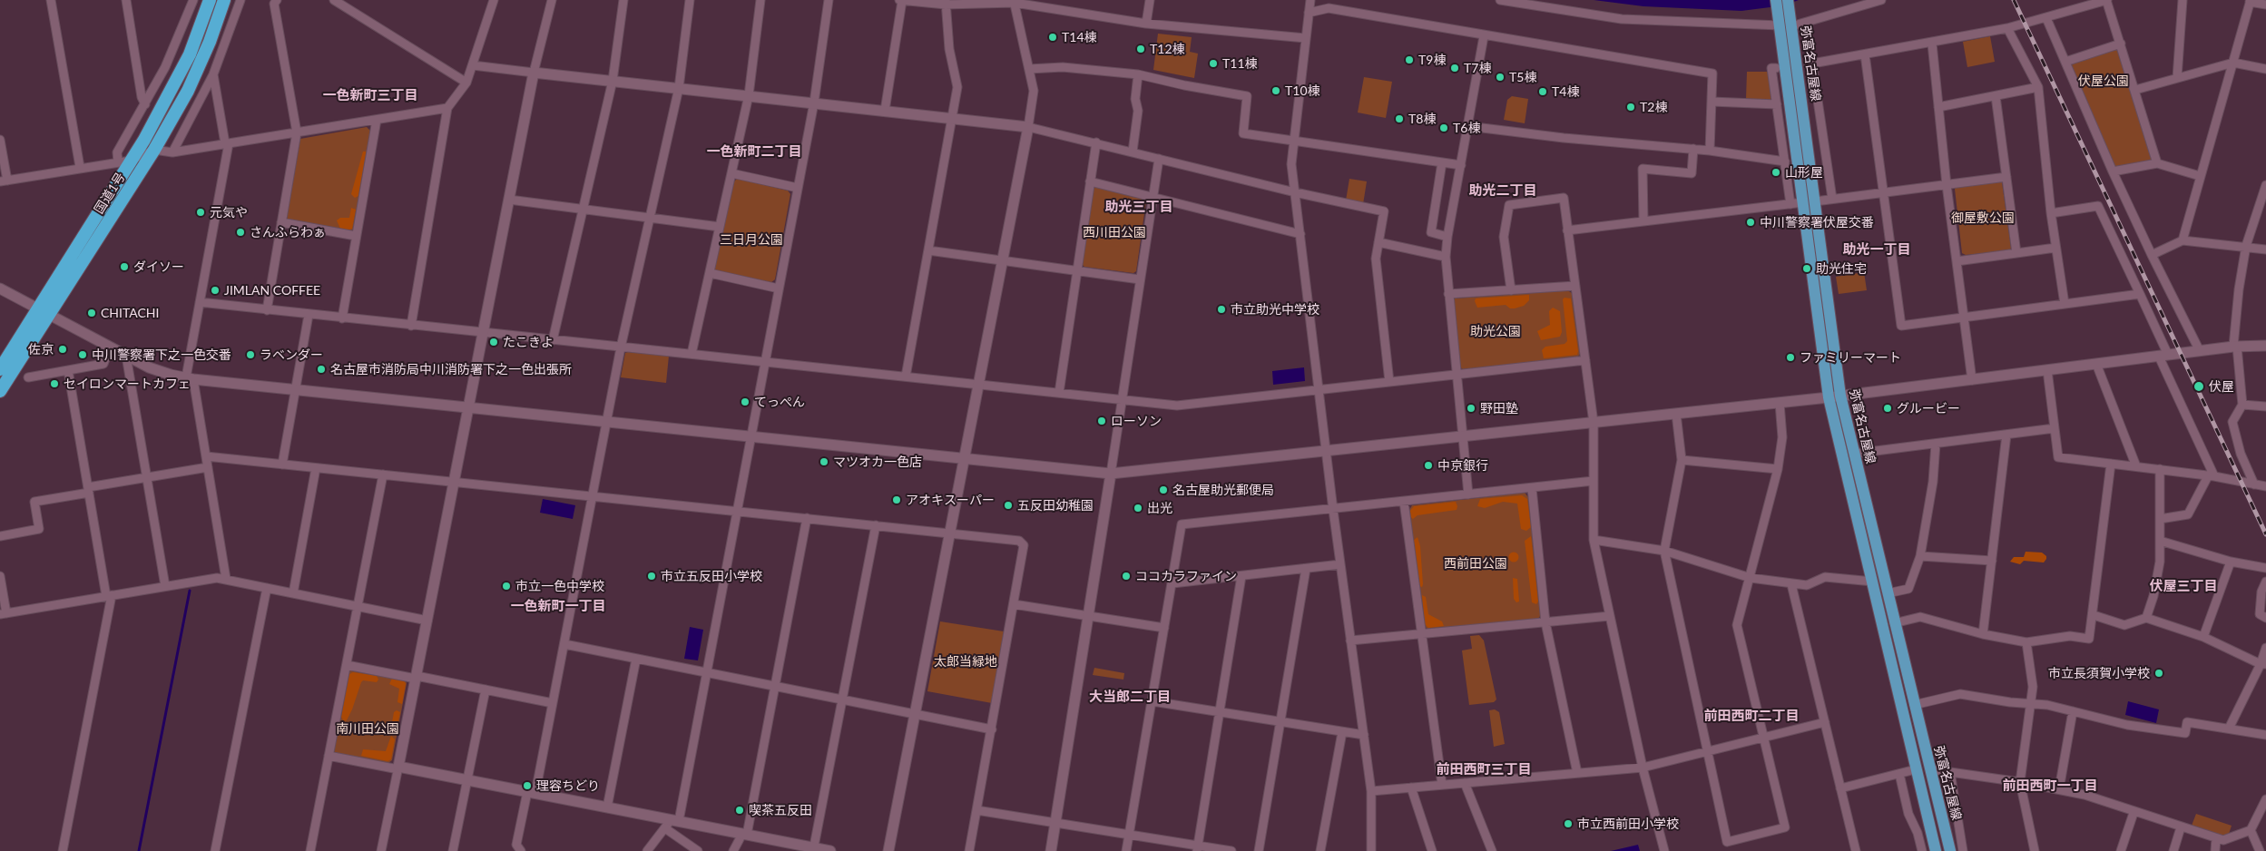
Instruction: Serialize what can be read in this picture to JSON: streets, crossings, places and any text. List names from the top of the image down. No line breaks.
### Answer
{"streets":{"highway":["国道1号"],"main road":["弥富名古屋線"]},"districts":["一色新町三丁目","一色新町二丁目","助光二丁目","助光三丁目","助光一丁目","伏屋三丁目","一色新町一丁目","大当郎二丁目","前田西町二丁目","前田西町三丁目","前田西町一丁目"],"parks":["伏屋公園","御屋敷公園","西川田公園","三日月公園","助光公園","西前田公園","太郎当緑地","南川田公園"],"places":["T14棟","T12棟","T9棟","T11棟","T7棟","T5棟","T10棟","T4棟","T2棟","T8棟","T6棟","山形屋","元気や","中川警察署伏屋交番","さんふらわぁ","ダイソー","助光住宅","JIMLAN COFFEE","市立助光中学校","CHITACHI","たこきよ","佐京","中川警察署下之一色交番","ラベンダー","ファミリーマート","名古屋市消防局中川消防署下之一色出張所","セイロンマートカフェ","伏屋","てっぺん","野田塾","グルービー","ローソン","マツオカ一色店","中京銀行","名古屋助光郵便局","アオキスーパー","五反田幼稚園","出光","市立五反田小学校","ココカラファイン","市立一色中学校","市立長須賀小学校","理容ちどり","喫茶五反田","市立西前田小学校"]}
